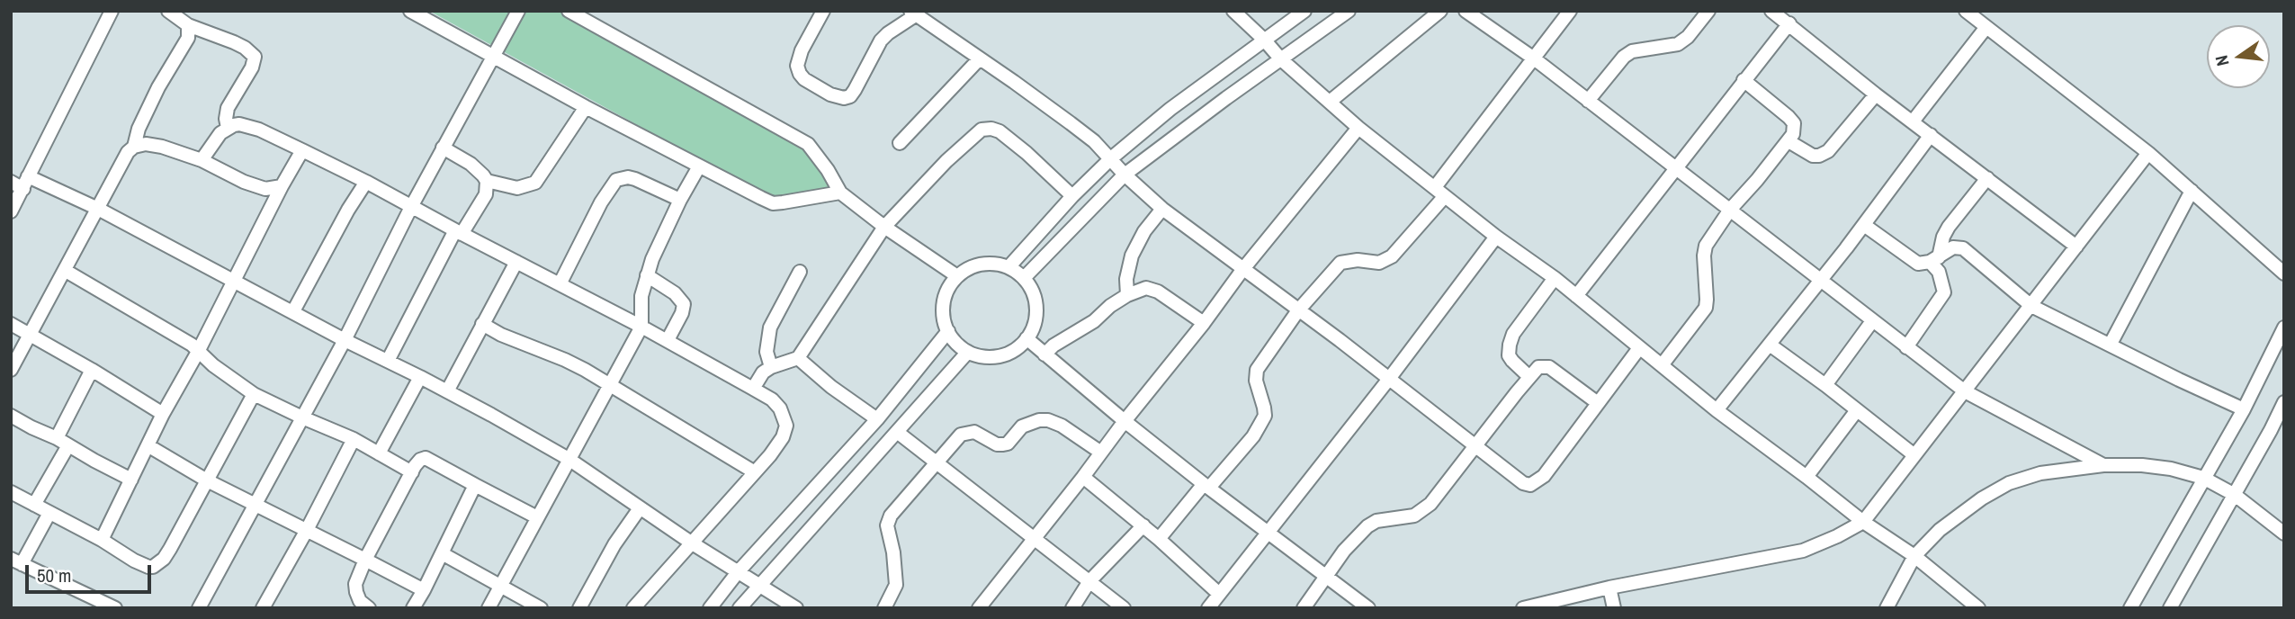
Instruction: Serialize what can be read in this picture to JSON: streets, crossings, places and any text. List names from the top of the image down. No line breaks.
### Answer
{"scale_bar":"50 m","north":"left"}
